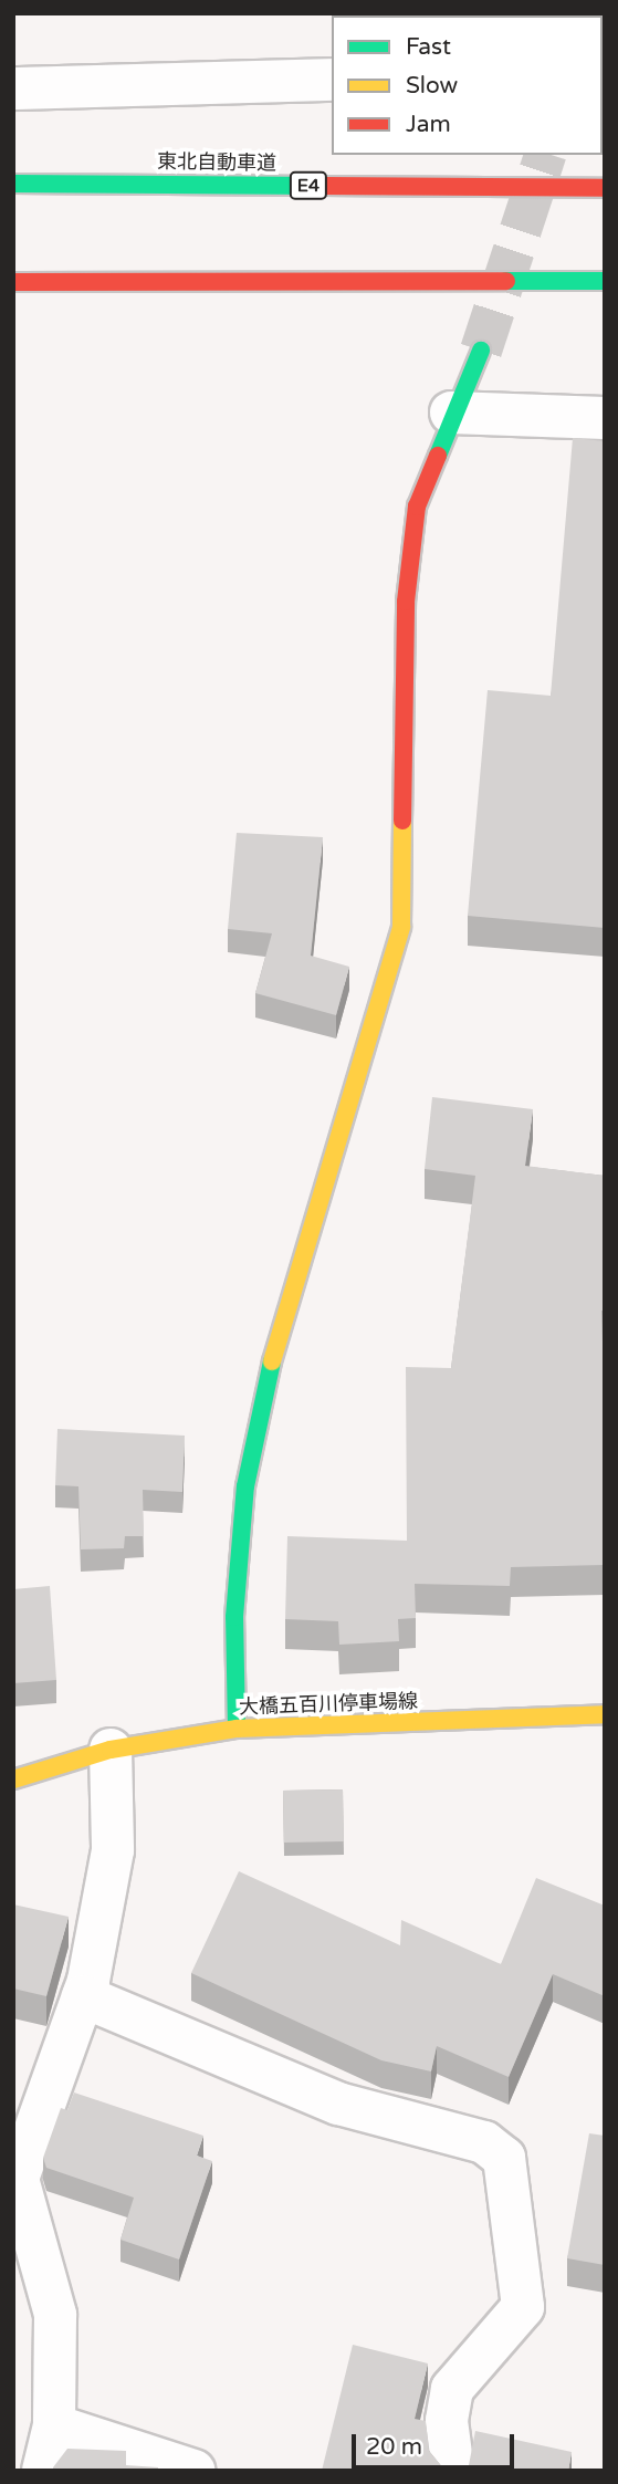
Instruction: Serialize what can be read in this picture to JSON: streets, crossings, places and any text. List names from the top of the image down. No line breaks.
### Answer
{"streets":{"main road":["東北自動車道","E4","大橋五百川停車場線"]},"legend":["Fast","Slow","Jam"],"scale_bar":"20 m"}
